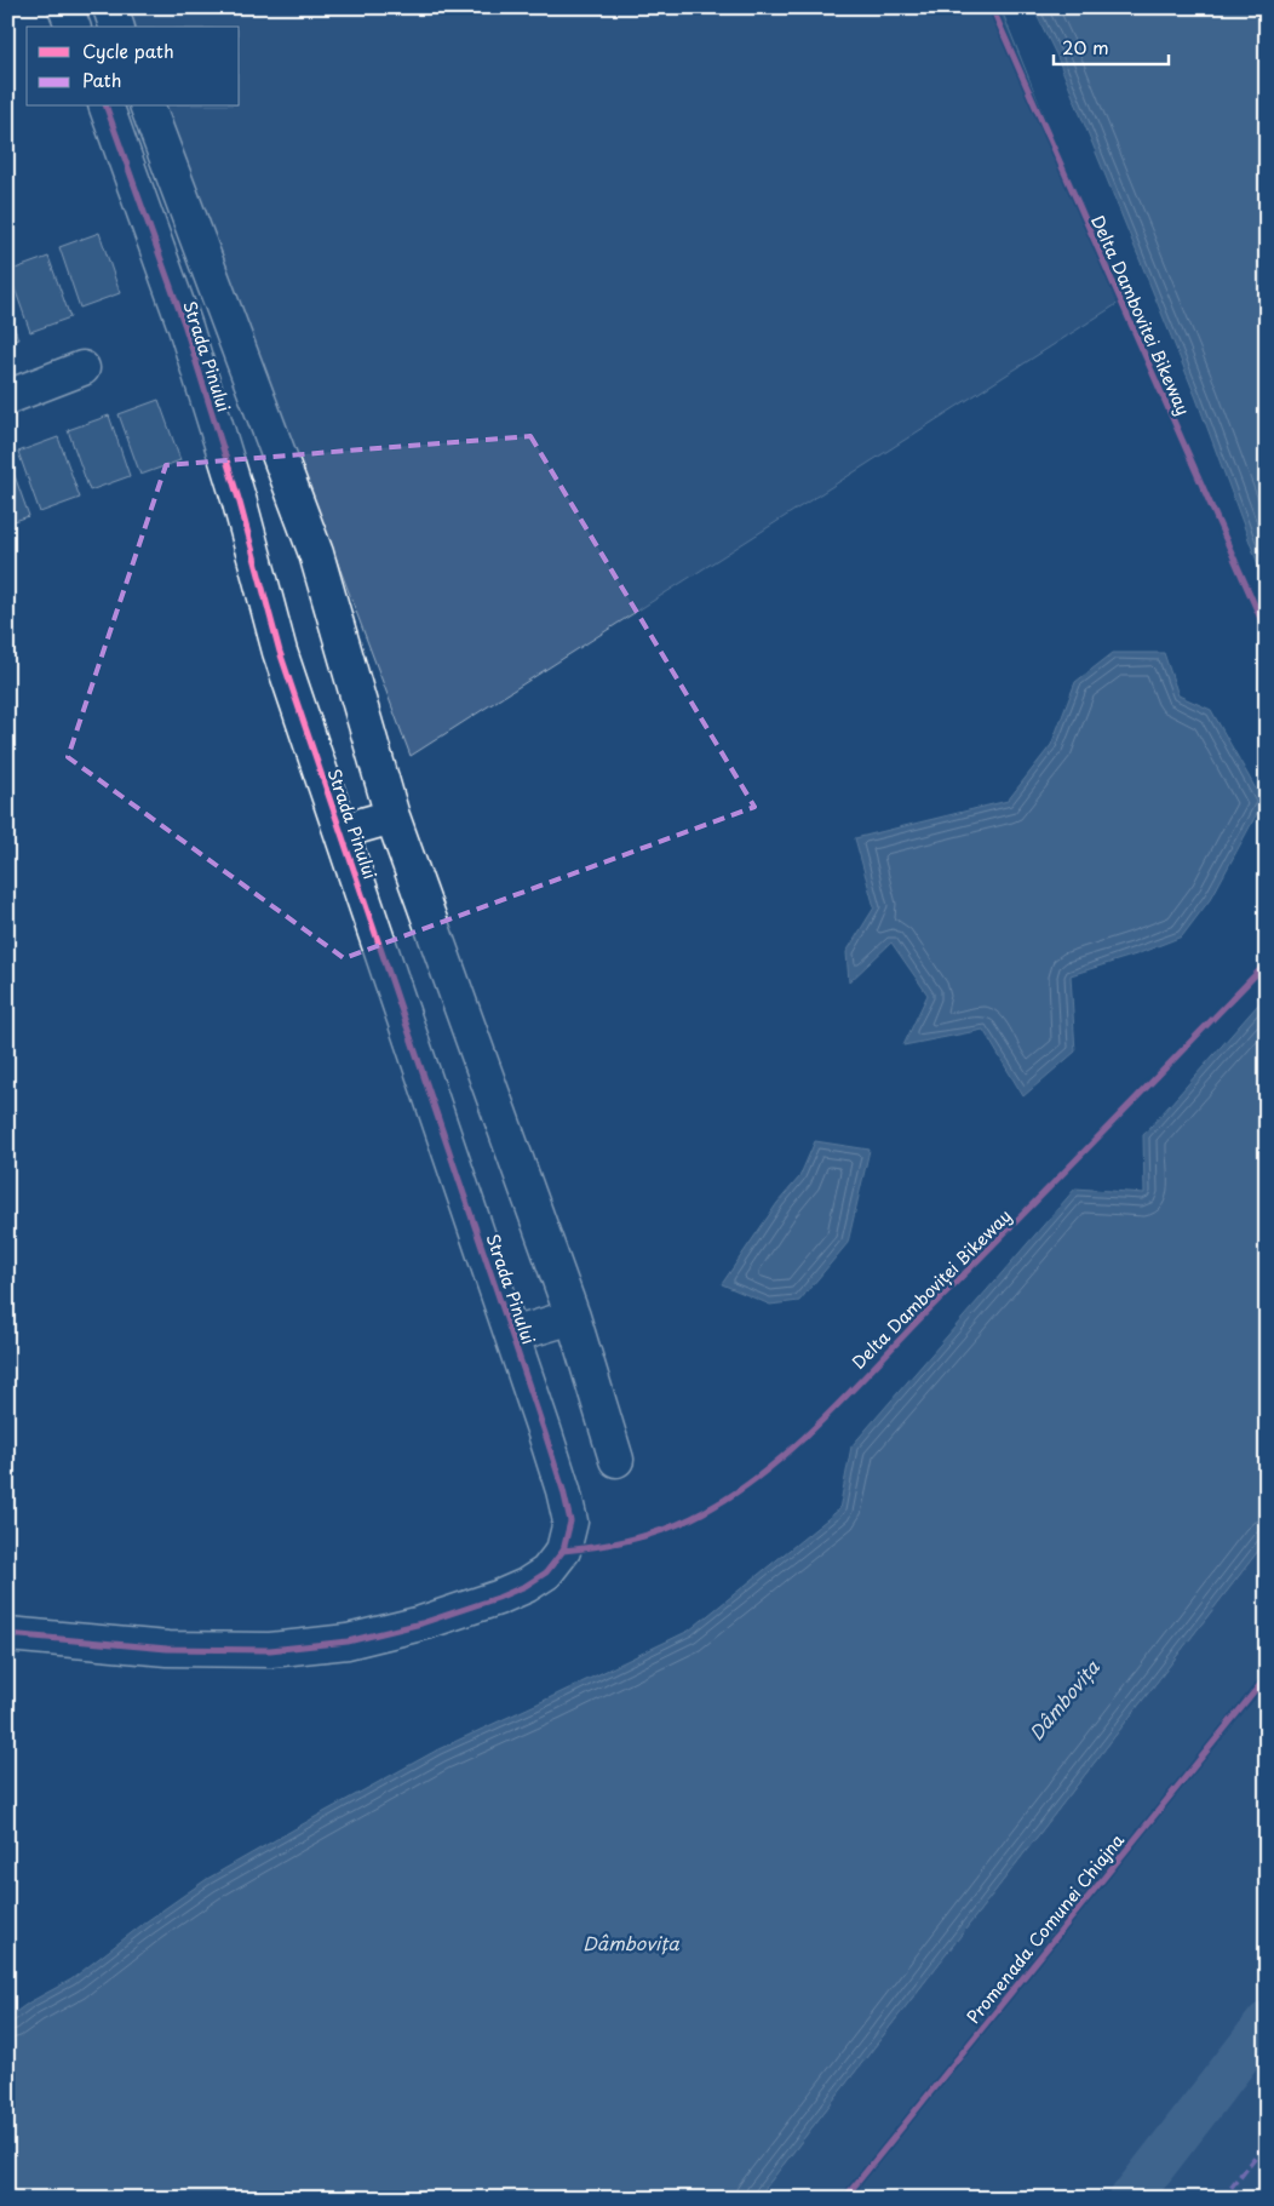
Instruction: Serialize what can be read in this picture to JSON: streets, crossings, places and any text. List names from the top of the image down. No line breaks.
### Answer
{"streets":{"street":["Strada Pinului"],"cycle path":["Delta Dambovitei Bikeway","Delta Damboviței Bikeway","Promenada Comunei Chiajna"]},"water":["Dâmbovița"],"legend":["Cycle path","Path"],"scale_bar":"20 m"}
